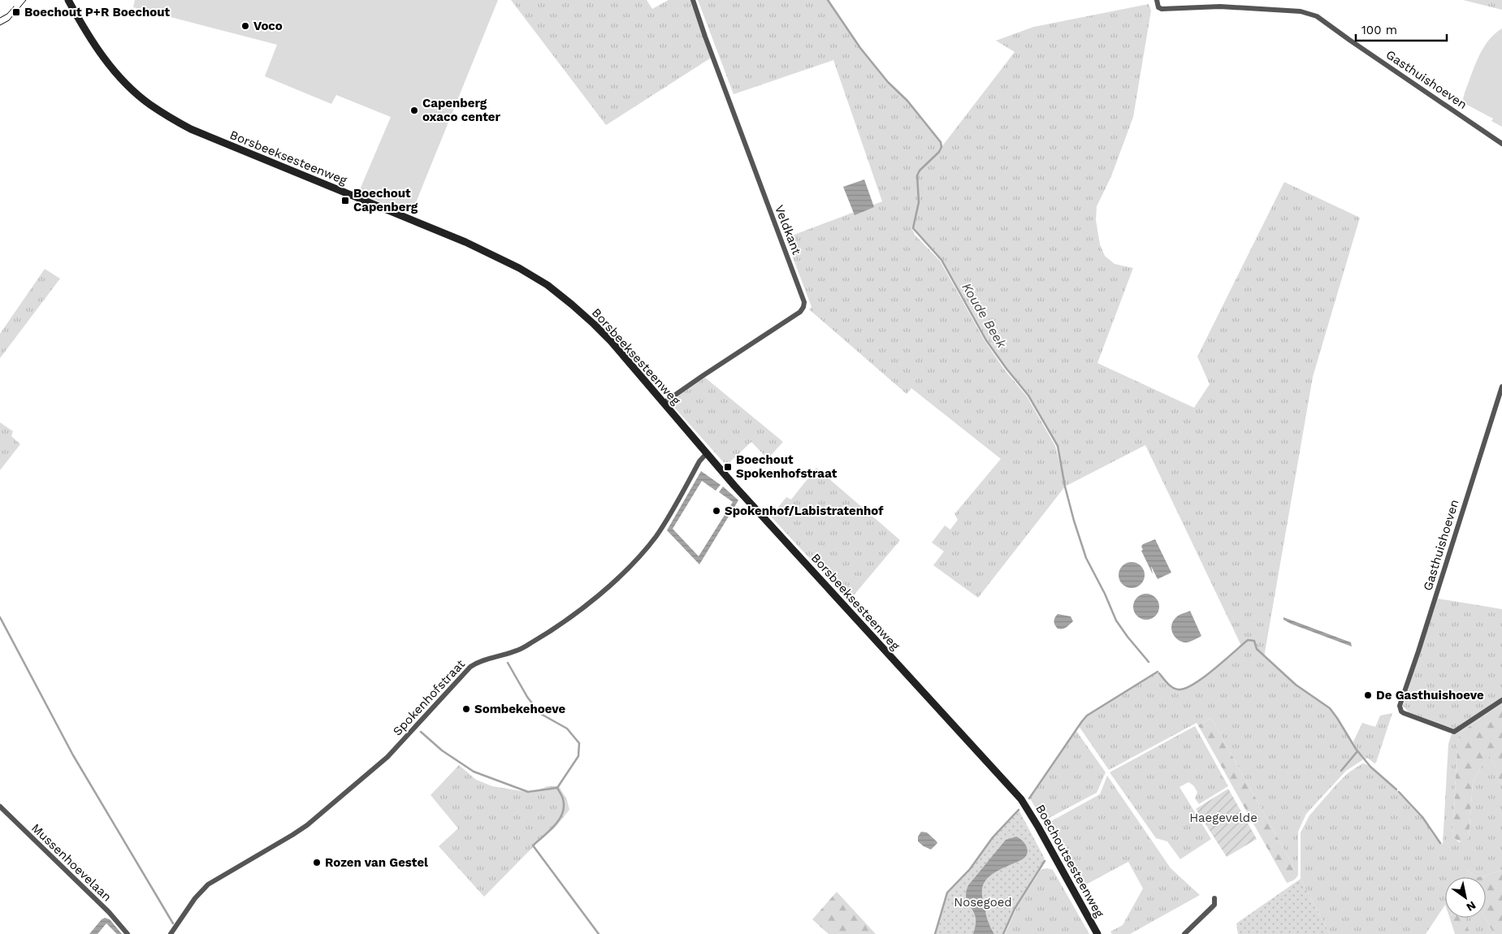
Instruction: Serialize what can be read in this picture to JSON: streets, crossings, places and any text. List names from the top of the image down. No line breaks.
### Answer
{"streets":{"street":["Gasthuishoeven","Borsbeeksesteenweg","Veldkant","Spokenhofstraat","Boechoutsesteenweg","Mussenhoevelaan"]},"crossings":[["Borsbeeksesteenweg","Veldkant"],["Borsbeeksesteenweg","Spokenhofstraat"],["Borsbeeksesteenweg","Boechoutsesteenweg"]],"water":["Koude Beek"],"parks":["Haegevelde","Nosegoed"],"places":{"transit":["Boechout P+R Boechout","Boechout Capenberg","Boechout Spokenhofstraat"],"other":["Voco","Capenberg oxaco center","Spokenhof/Labistratenhof","De Gasthuishoeve","Sombekehoeve","Rozen van Gestel"]},"scale_bar":"100 m","north":"bottom right"}
